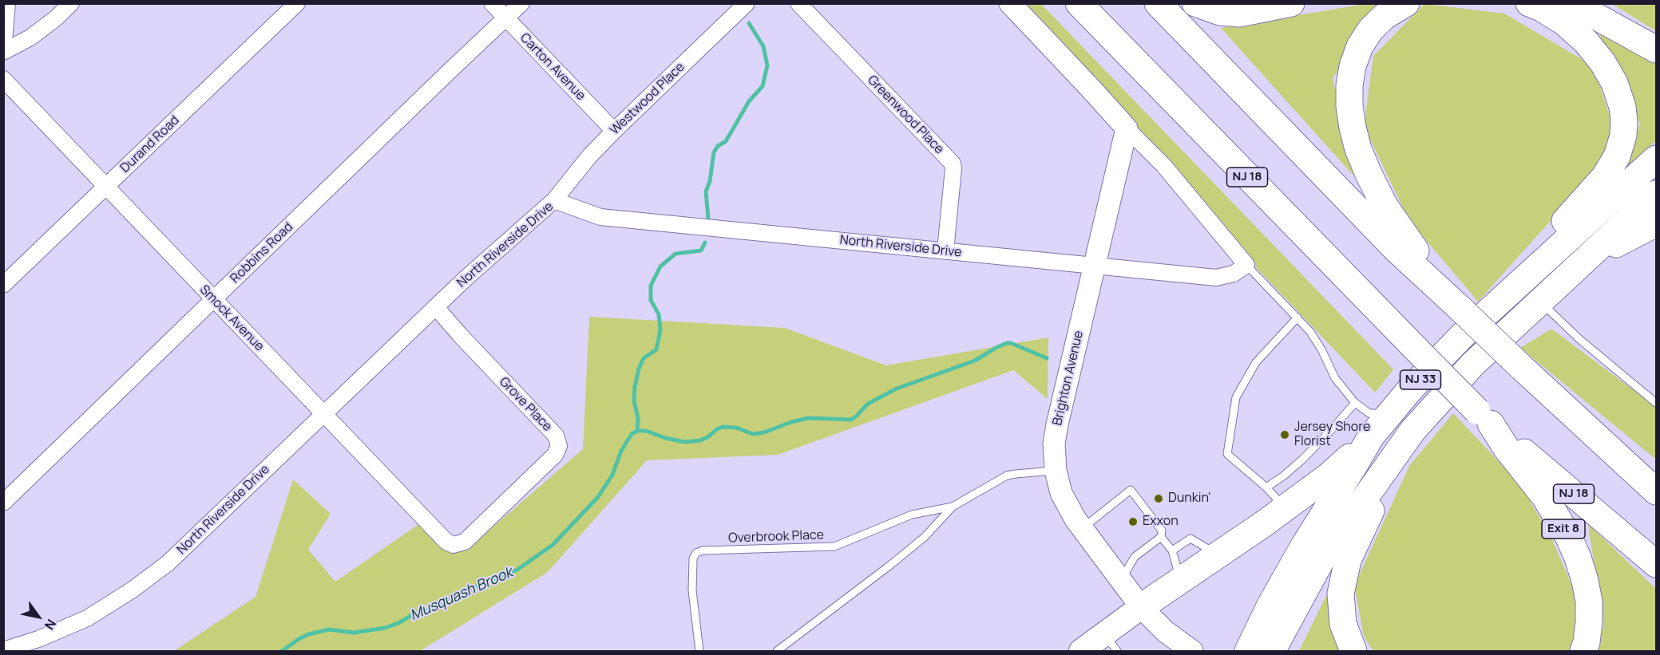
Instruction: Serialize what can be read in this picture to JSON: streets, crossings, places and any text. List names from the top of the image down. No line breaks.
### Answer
{"streets":{"highway":["NJ 18","NJ 33","Exit 8"],"street":["Carton Avenue","Westwood Place","Greenwood Place","Durand Road","North Riverside Drive","Robbins Road","Smock Avenue","Brighton Avenue","Grove Place"],"lane":["Overbrook Place"]},"crossings":[["Carton Avenue","Westwood Place"],["Carton Avenue","Robbins Road"],["Westwood Place","North Riverside Drive"],["Greenwood Place","North Riverside Drive"],["Durand Road","Smock Avenue"],["NJ 18","Exit 8"],["North Riverside Drive","Smock Avenue"],["North Riverside Drive","Brighton Avenue"],["North Riverside Drive","Grove Place"],["Robbins Road","Smock Avenue"],["Smock Avenue","Grove Place"],["Brighton Avenue","Overbrook Place"]],"water":["Musquash Brook"],"places":["Jersey Shore Florist","Dunkin'","Exxon"],"north":"bottom right"}
